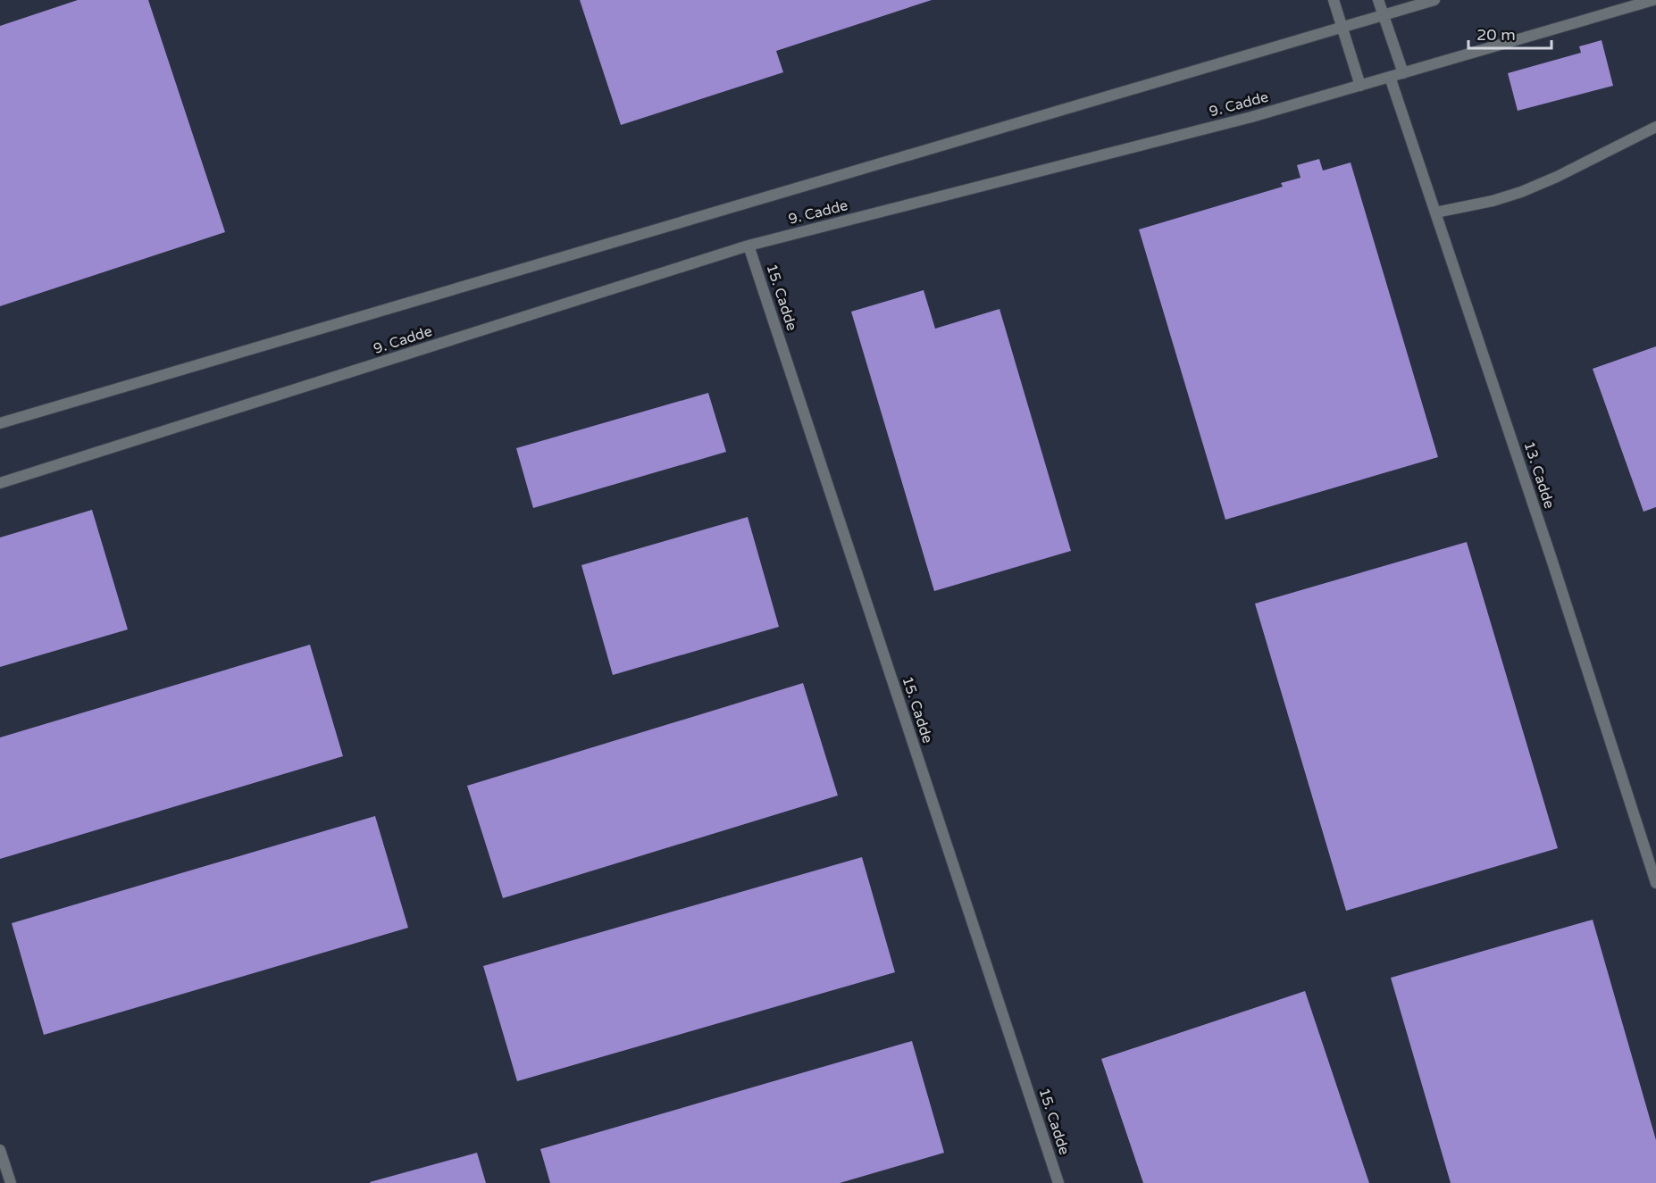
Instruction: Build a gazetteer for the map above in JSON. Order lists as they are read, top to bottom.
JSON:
{
  "streets": {
    "lane": ["9. Cadde", "15. Cadde", "13. Cadde"]
  },
  "crossings": [
    ["9. Cadde", "15. Cadde"],
    ["9. Cadde", "13. Cadde"]
  ],
  "scale_bar": "20 m"
}
